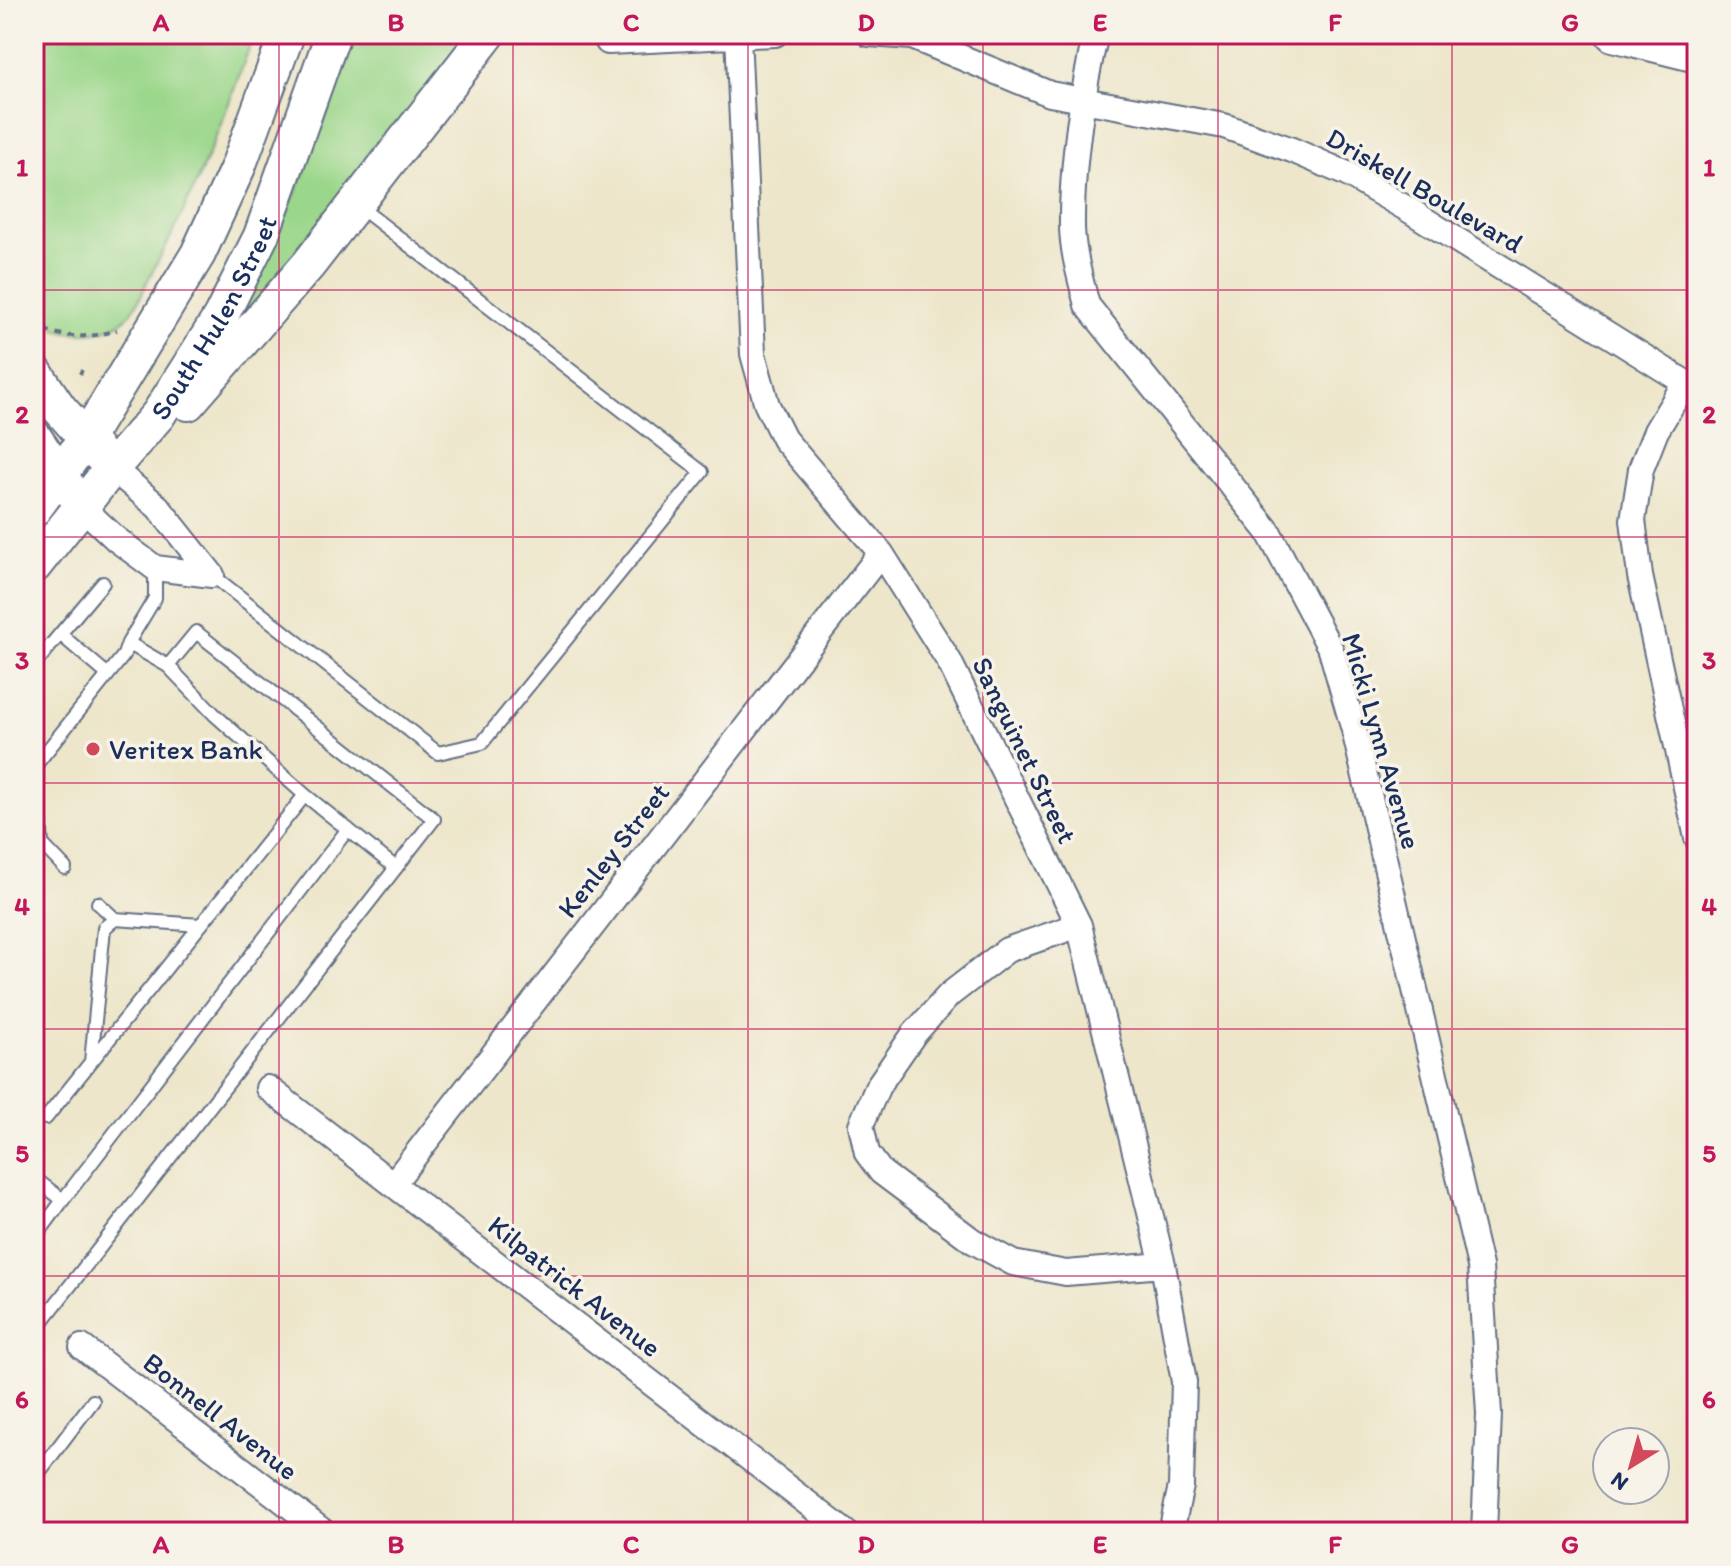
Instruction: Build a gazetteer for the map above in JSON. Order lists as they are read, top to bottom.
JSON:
{
  "streets": {
    "main road": ["South Hulen Street"],
    "street": [
      "Driskell Boulevard",
      "Micki Lynn Avenue",
      "Sanguinet Street",
      "Kenley Street",
      "Kilpatrick Avenue",
      "Bonnell Avenue"
    ]
  },
  "crossings": [
    ["Driskell Boulevard", "Micki Lynn Avenue"],
    ["Sanguinet Street", "Kenley Street"],
    ["Kenley Street", "Kilpatrick Avenue"]
  ],
  "places": ["Veritex Bank"],
  "north": "bottom left",
  "grid": {
    "columns": [
      "A",
      "B",
      "C",
      "D",
      "E",
      "F",
      "G"
    ],
    "rows": [
      "1",
      "2",
      "3",
      "4",
      "5",
      "6"
    ]
  }
}
